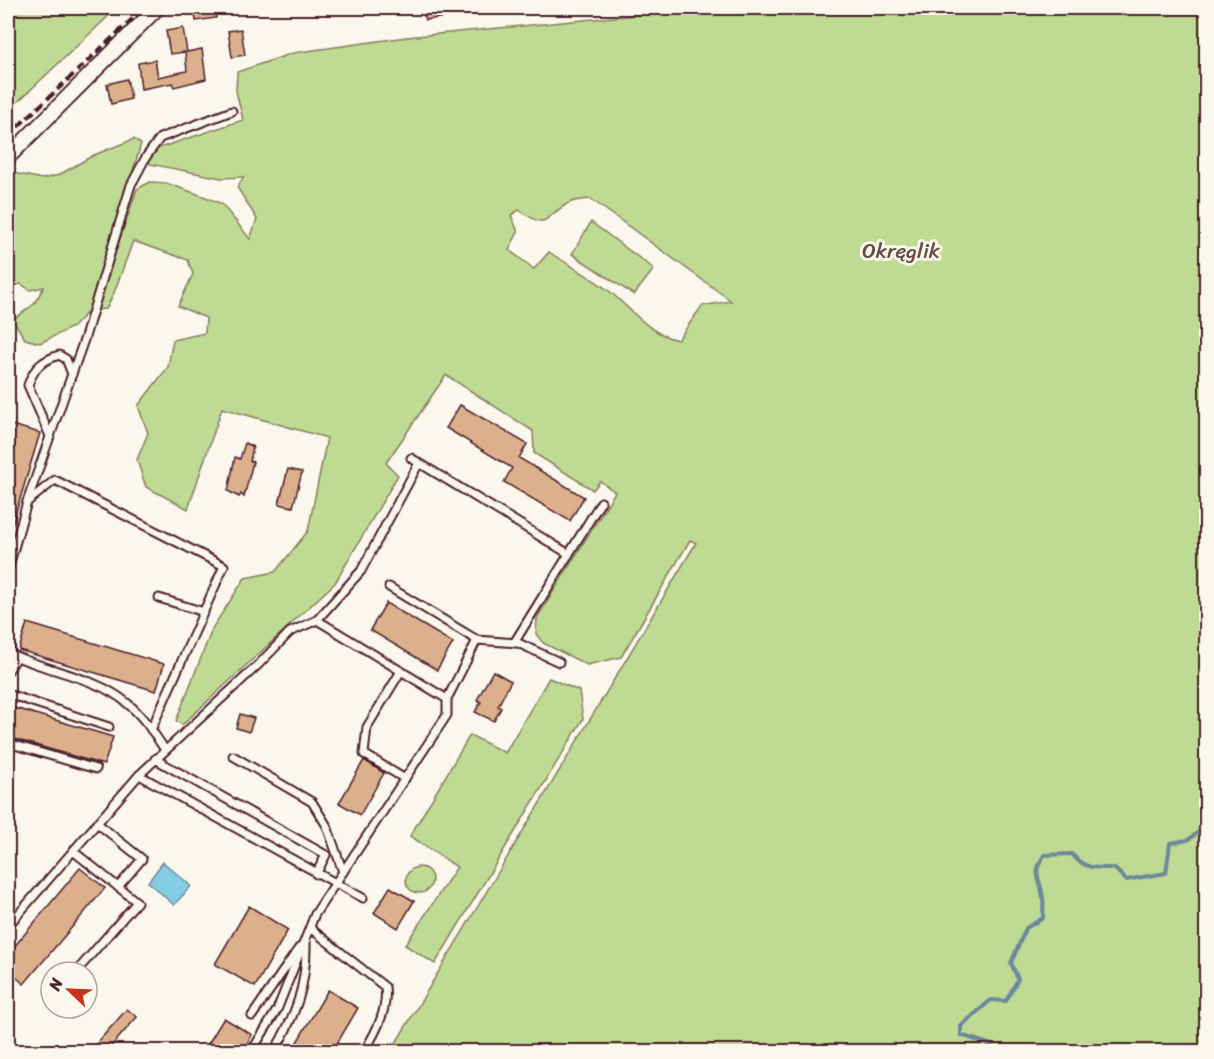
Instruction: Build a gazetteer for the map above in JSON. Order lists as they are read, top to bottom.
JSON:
{
  "parks": ["Okręglik"],
  "north": "top left"
}
